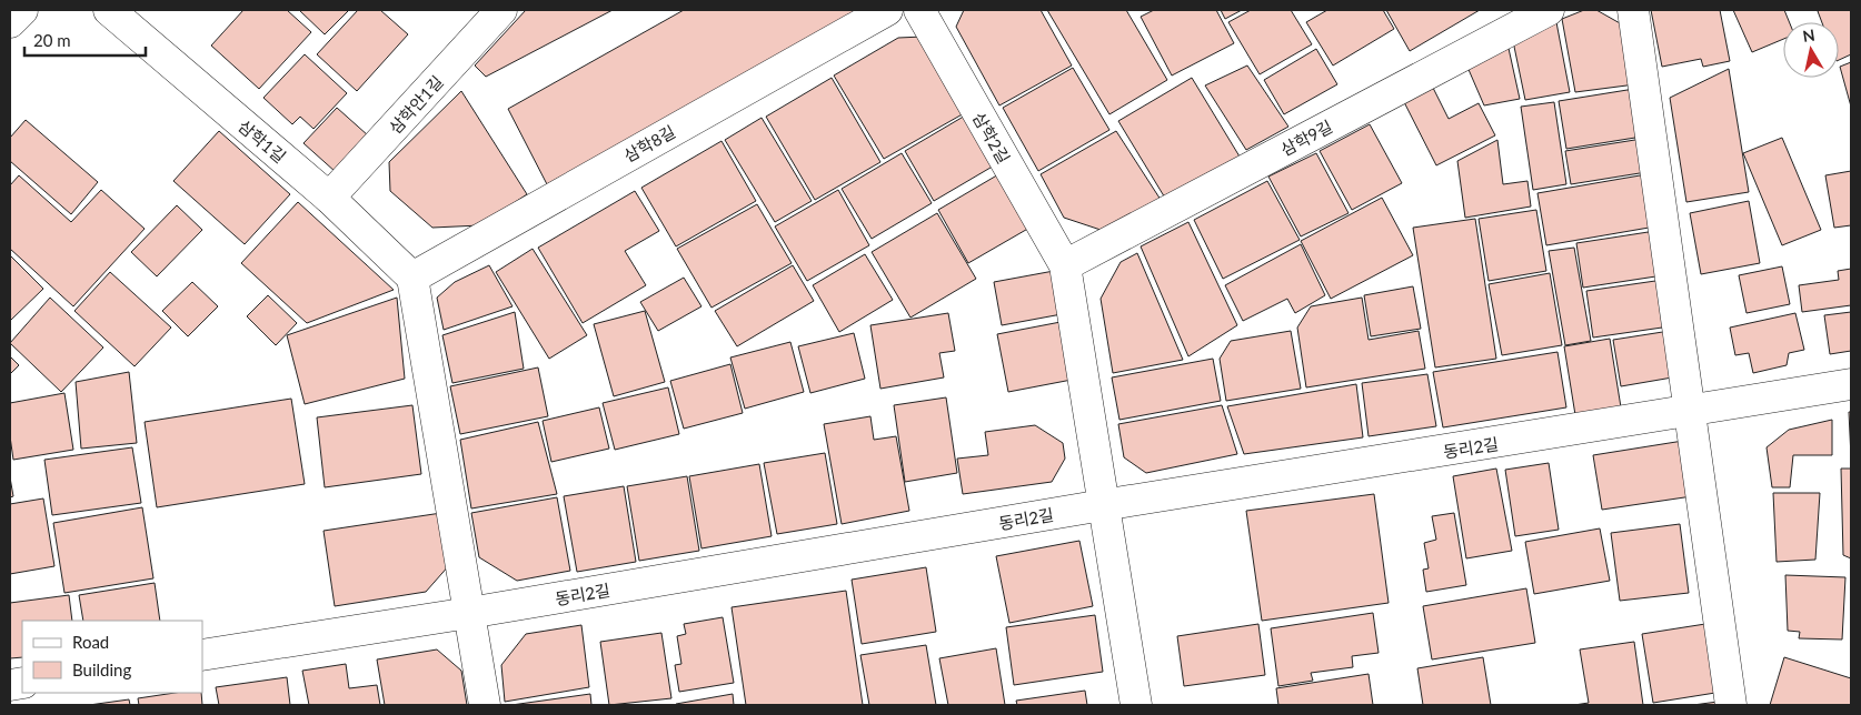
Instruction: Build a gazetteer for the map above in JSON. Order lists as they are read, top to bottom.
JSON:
{
  "streets": {
    "street": [
      "삼학안1길",
      "삼학2길",
      "삼학9길",
      "삼학1길",
      "삼학8길",
      "동리2길"
    ]
  },
  "crossings": [
    ["삼학안1길", "삼학1길"],
    ["삼학2길", "삼학9길"],
    ["삼학1길", "삼학8길"]
  ],
  "legend": ["Road", "Building"],
  "scale_bar": "20 m",
  "north": "top"
}
